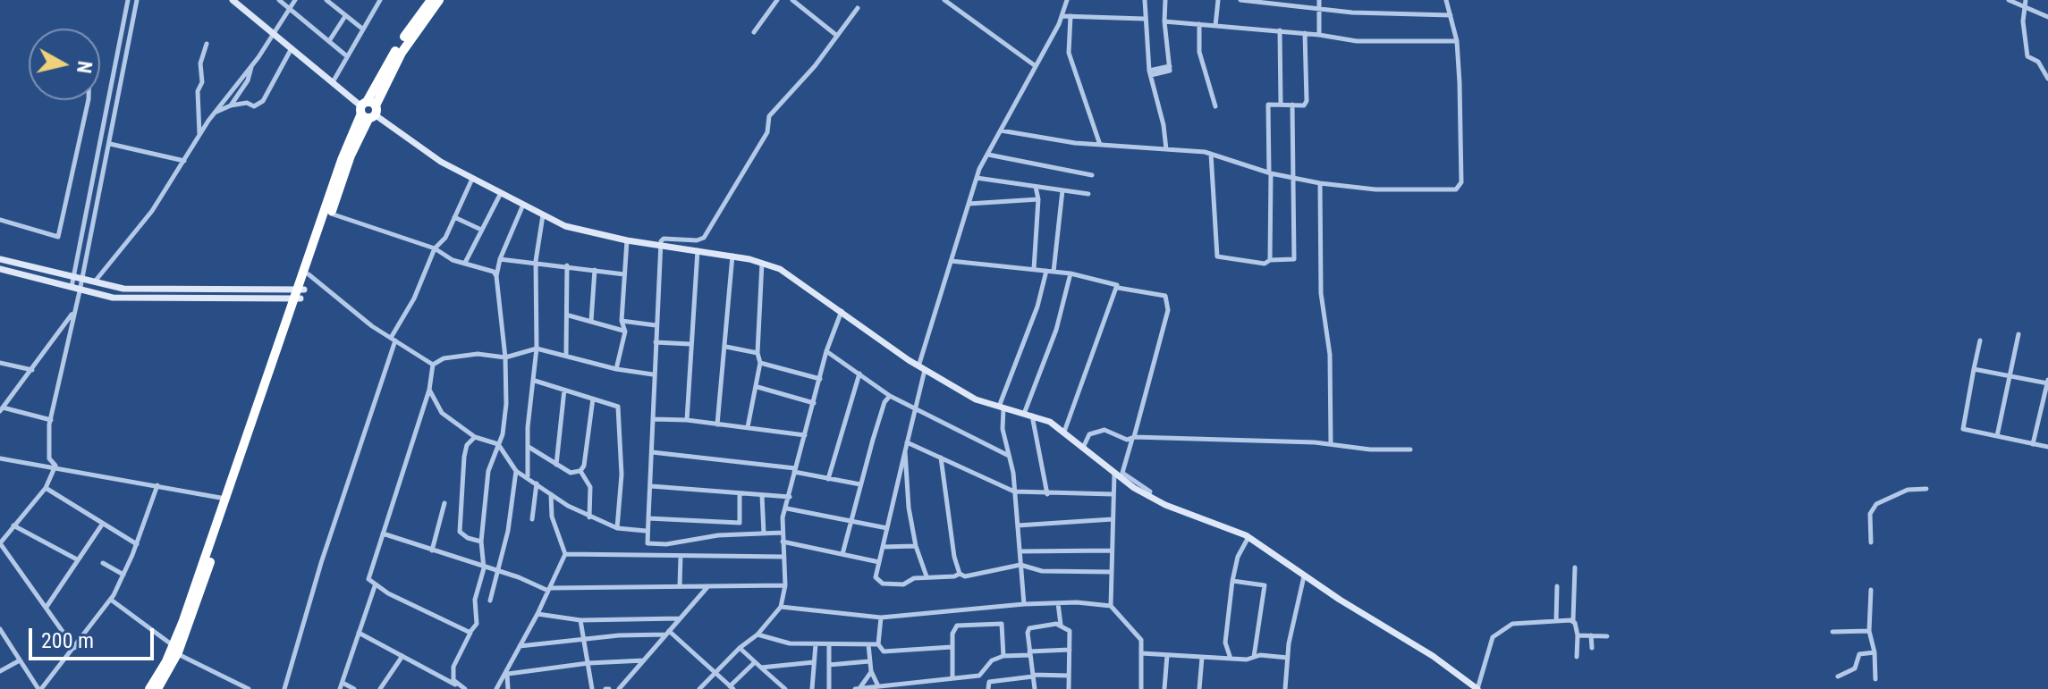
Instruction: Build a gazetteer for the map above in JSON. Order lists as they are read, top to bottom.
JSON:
{
  "scale_bar": "200 m",
  "north": "right"
}
